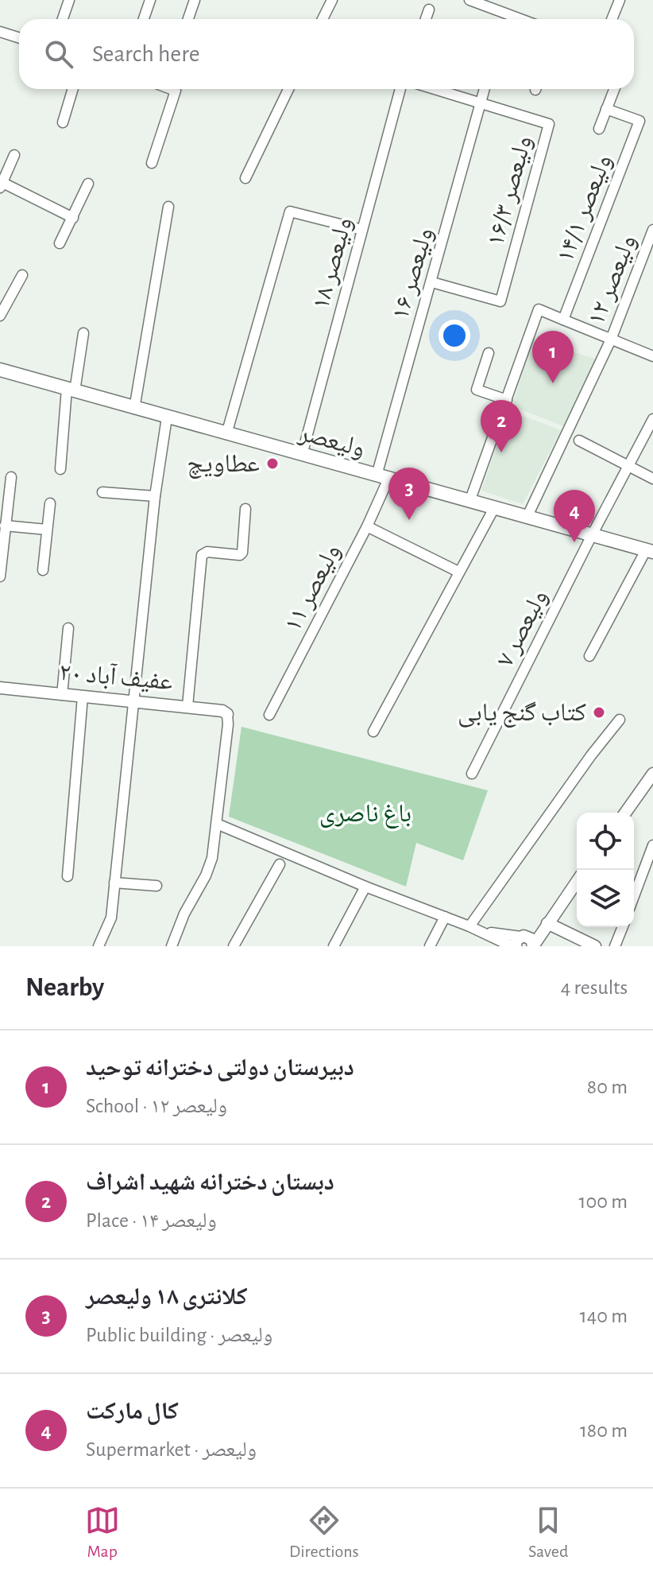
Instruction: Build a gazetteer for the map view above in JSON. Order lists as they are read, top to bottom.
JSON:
{
  "streets": {
    "main road": ["ولیعصر"],
    "street": [
      "۱۶/۳ ولیعصر",
      "۱۴/۱ ولیعصر",
      "۱۸ ولیعصر",
      "۱۶ ولیعصر",
      "۱۲ ولیعصر",
      "۱۱ ولیعصر",
      "۷ ولیعصر",
      "عفیف آباد ۲۰"
    ]
  },
  "crossings": [
    ["۱۶/۳ ولیعصر", "۱۶ ولیعصر"],
    ["۱۸ ولیعصر", "ولیعصر"],
    ["۱۶ ولیعصر", "ولیعصر"],
    ["۱۶ ولیعصر", "۱۱ ولیعصر"],
    ["۱۲ ولیعصر", "ولیعصر"],
    ["ولیعصر", "۱۱ ولیعصر"],
    ["ولیعصر", "۷ ولیعصر"]
  ],
  "parks": ["باغ ناصری"],
  "places": ["عطاویچ", "کتاب گنج یابی"],
  "page": {
    "search": "Search here",
    "pins": [
      "1",
      "2",
      "3",
      "4"
    ],
    "heading": ["Nearby", "4 results"],
    "list": [
      {
        "mark": "1",
        "name": "دبیرستان دولتی دخترانه توحید",
        "note": "School · ۱۲ ولیعصر",
        "value": "80 m"
      },
      {
        "mark": "2",
        "name": "دبستان دخترانه شهید اشراف",
        "note": "Place · ۱۴ ولیعصر",
        "value": "100 m"
      },
      {
        "mark": "3",
        "name": "کلانتری ۱۸ ولیعصر",
        "note": "Public building · ولیعصر",
        "value": "140 m"
      },
      {
        "mark": "4",
        "name": "کال مارکت",
        "note": "Supermarket · ولیعصر",
        "value": "180 m"
      }
    ],
    "nav": ["Map", "Directions", "Saved"]
  }
}
